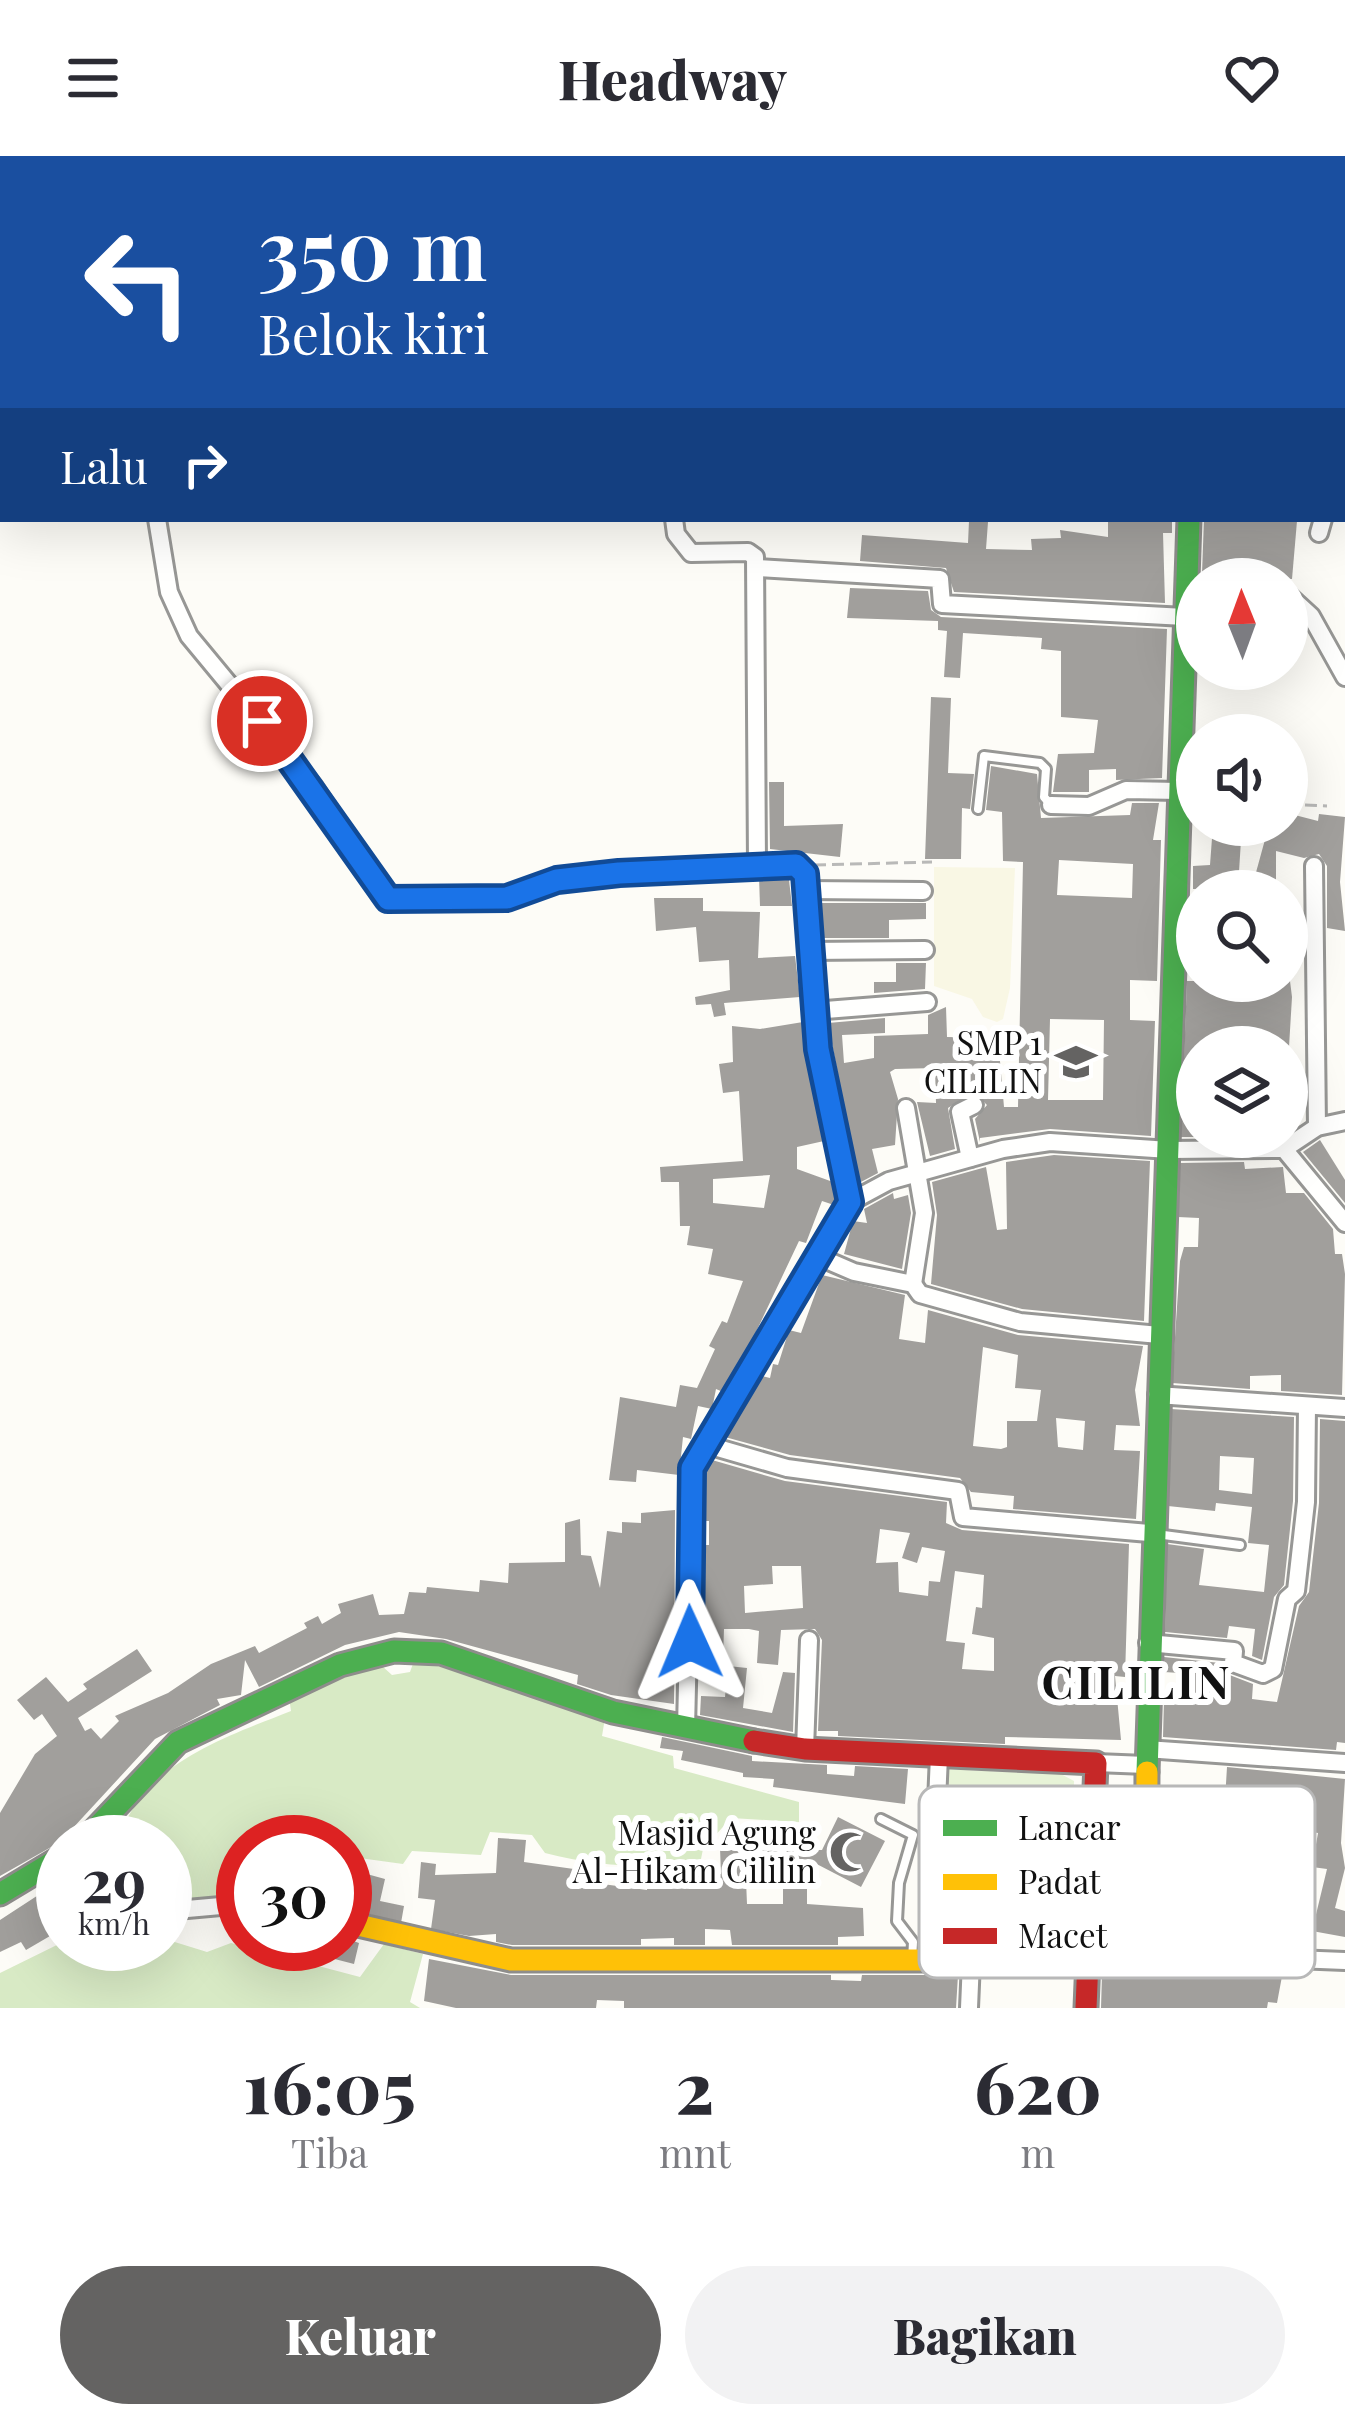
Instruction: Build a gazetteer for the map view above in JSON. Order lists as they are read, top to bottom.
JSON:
{
  "districts": ["CILILIN"],
  "places": {
    "school or university": ["SMP 1 CILILIN"],
    "mosque": ["Masjid Agung Al-Hikam Cililin"]
  },
  "legend": ["Lancar", "Padat", "Macet"],
  "north": "top",
  "page": {
    "header": "Headway",
    "turn": ["350 m", "Belok kiri"],
    "then": "Lalu",
    "speed": "29 km/h",
    "limit": "30",
    "eta": [
      "16:05",
      "Tiba",
      "2",
      "mnt",
      "620",
      "m"
    ],
    "buttons": ["Keluar", "Bagikan"]
  }
}
